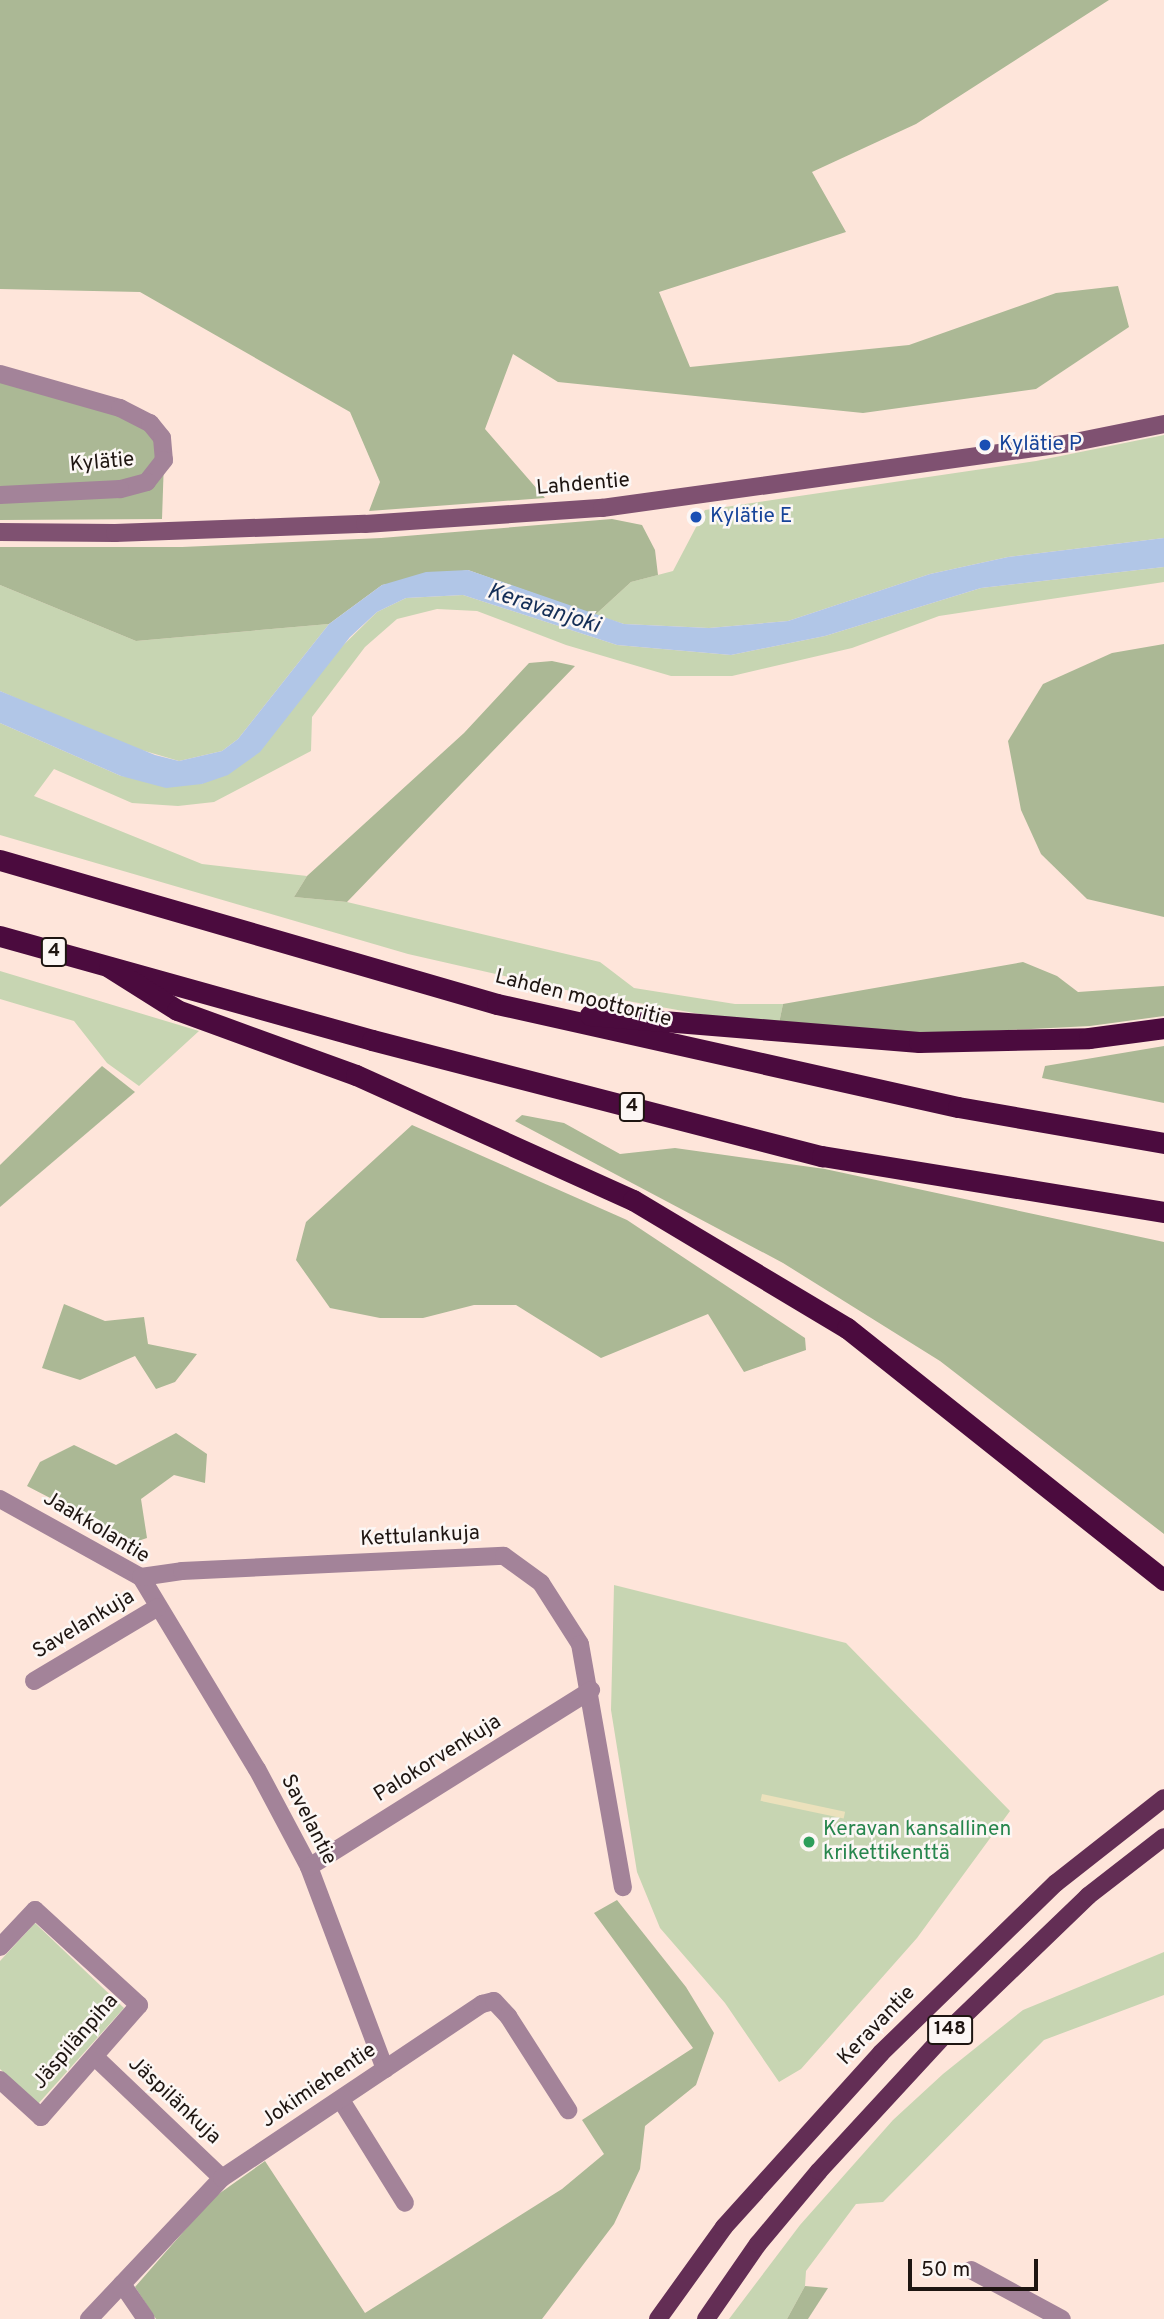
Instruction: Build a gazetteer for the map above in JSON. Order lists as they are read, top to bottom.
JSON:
{
  "streets": {
    "highway": ["4", "Lahden moottoritie"],
    "main road": ["Lahdentie", "Keravantie", "148"],
    "street": [
      "Kylätie",
      "Jaakkolantie",
      "Kettulankuja",
      "Savelankuja",
      "Palokorvenkuja",
      "Savelantie",
      "Jäspilänpiha",
      "Jokimiehentie",
      "Jäspilänkuja"
    ]
  },
  "crossings": [
    ["Jaakkolantie", "Kettulankuja"],
    ["Jaakkolantie", "Savelankuja"],
    ["Jaakkolantie", "Savelantie"],
    ["Kettulankuja", "Palokorvenkuja"],
    ["Savelankuja", "Savelantie"],
    ["Palokorvenkuja", "Savelantie"],
    ["Savelantie", "Jokimiehentie"],
    ["Jäspilänpiha", "Jäspilänkuja"],
    ["Jokimiehentie", "Jäspilänkuja"]
  ],
  "water": ["Keravanjoki"],
  "places": ["Kylätie P", "Kylätie E", "Keravan kansallinen krikettikenttä"],
  "scale_bar": "50 m"
}
